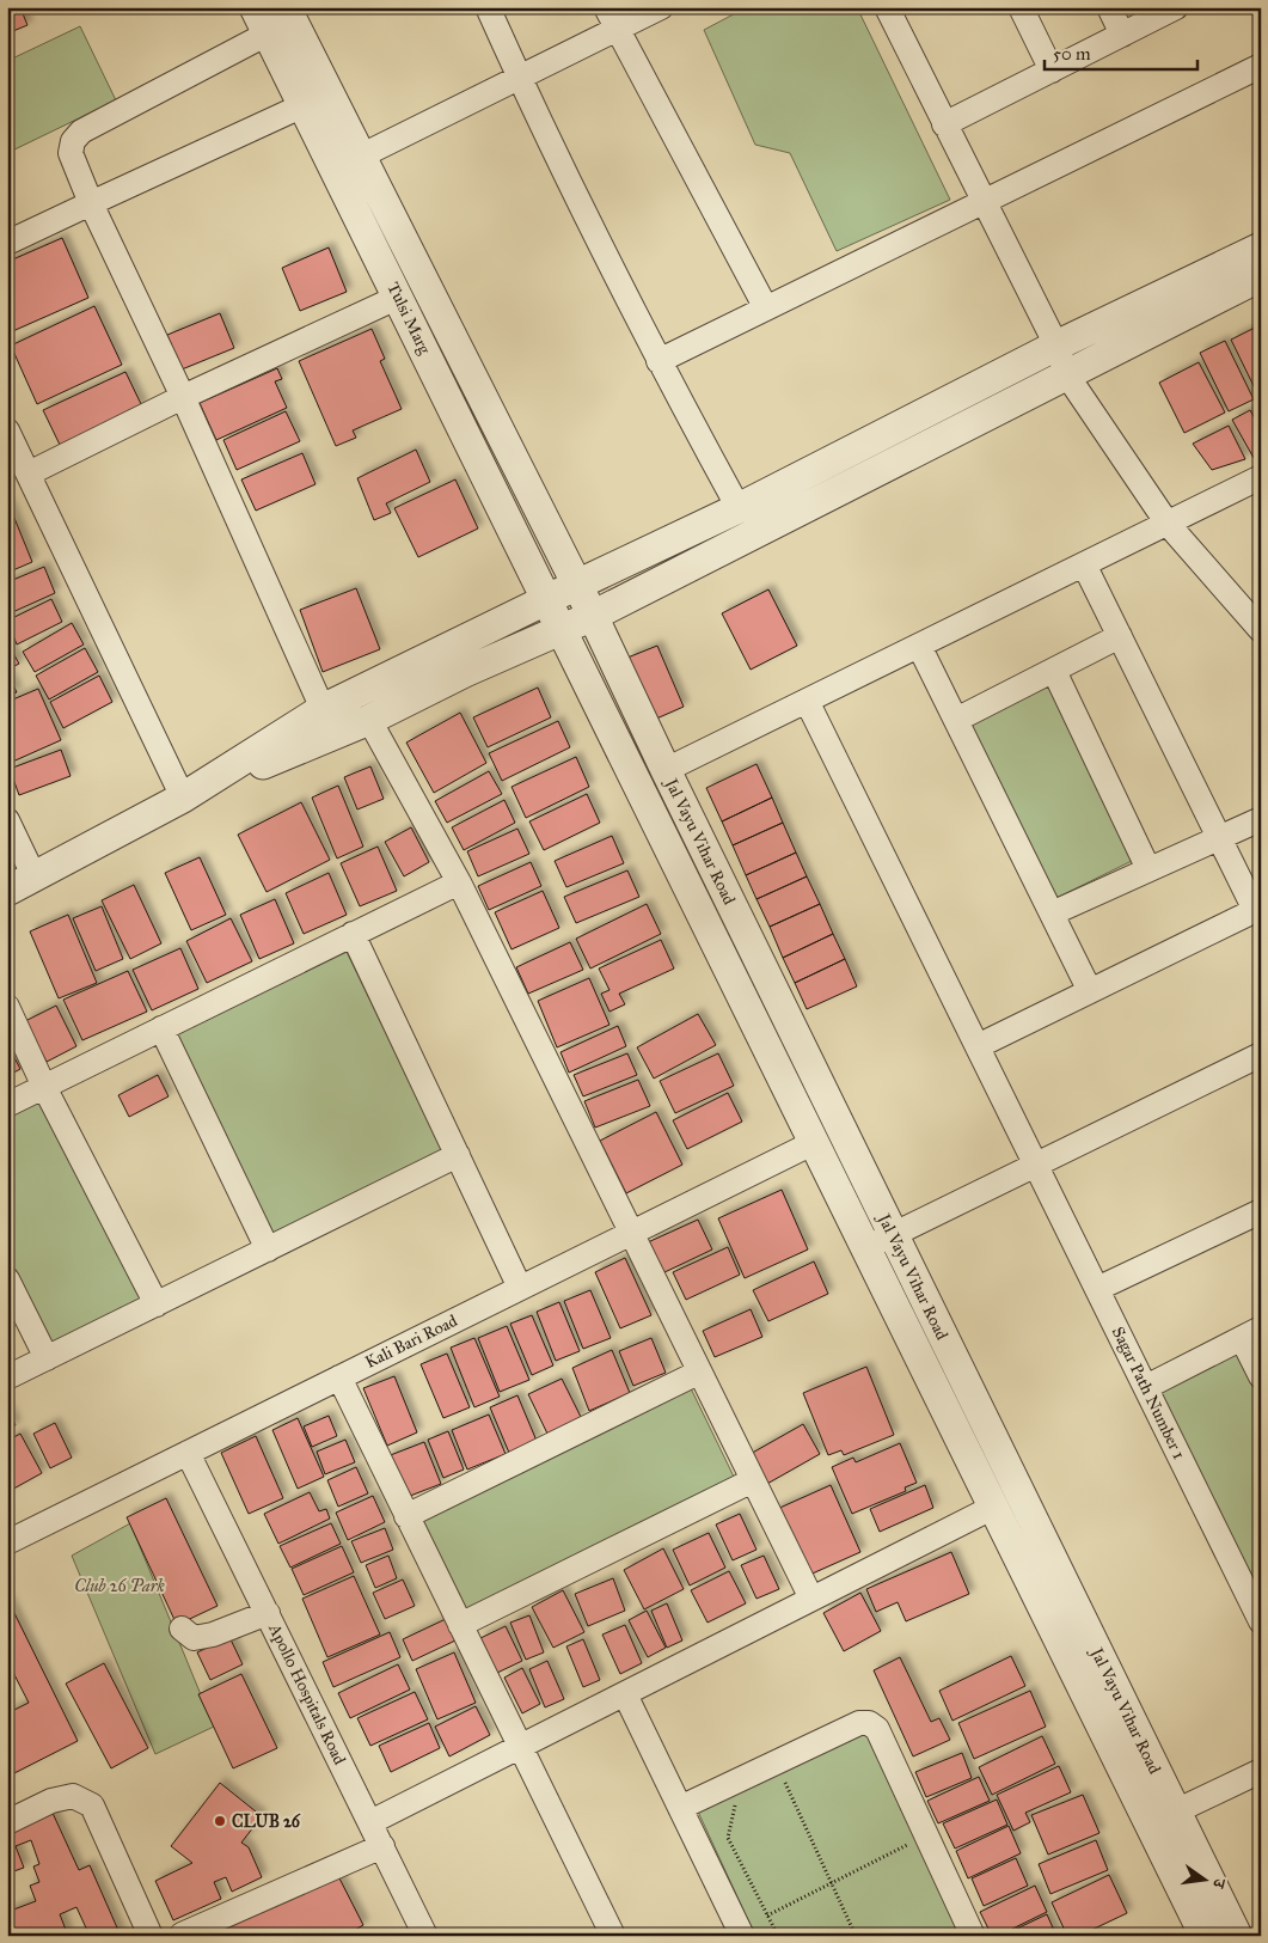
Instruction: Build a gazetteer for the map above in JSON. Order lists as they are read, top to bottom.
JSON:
{
  "streets": {
    "street": [
      "Tulsi Marg",
      "Jal Vayu Vihar Road",
      "Kali Bari Road",
      "Sagar Path Number 1",
      "Apollo Hospitals Road"
    ]
  },
  "crossings": [
    ["Tulsi Marg", "Jal Vayu Vihar Road"],
    ["Jal Vayu Vihar Road", "Kali Bari Road"],
    ["Kali Bari Road", "Apollo Hospitals Road"]
  ],
  "parks": ["Club 26 Park"],
  "places": ["CLUB 26"],
  "scale_bar": "50 m",
  "north": "right"
}
